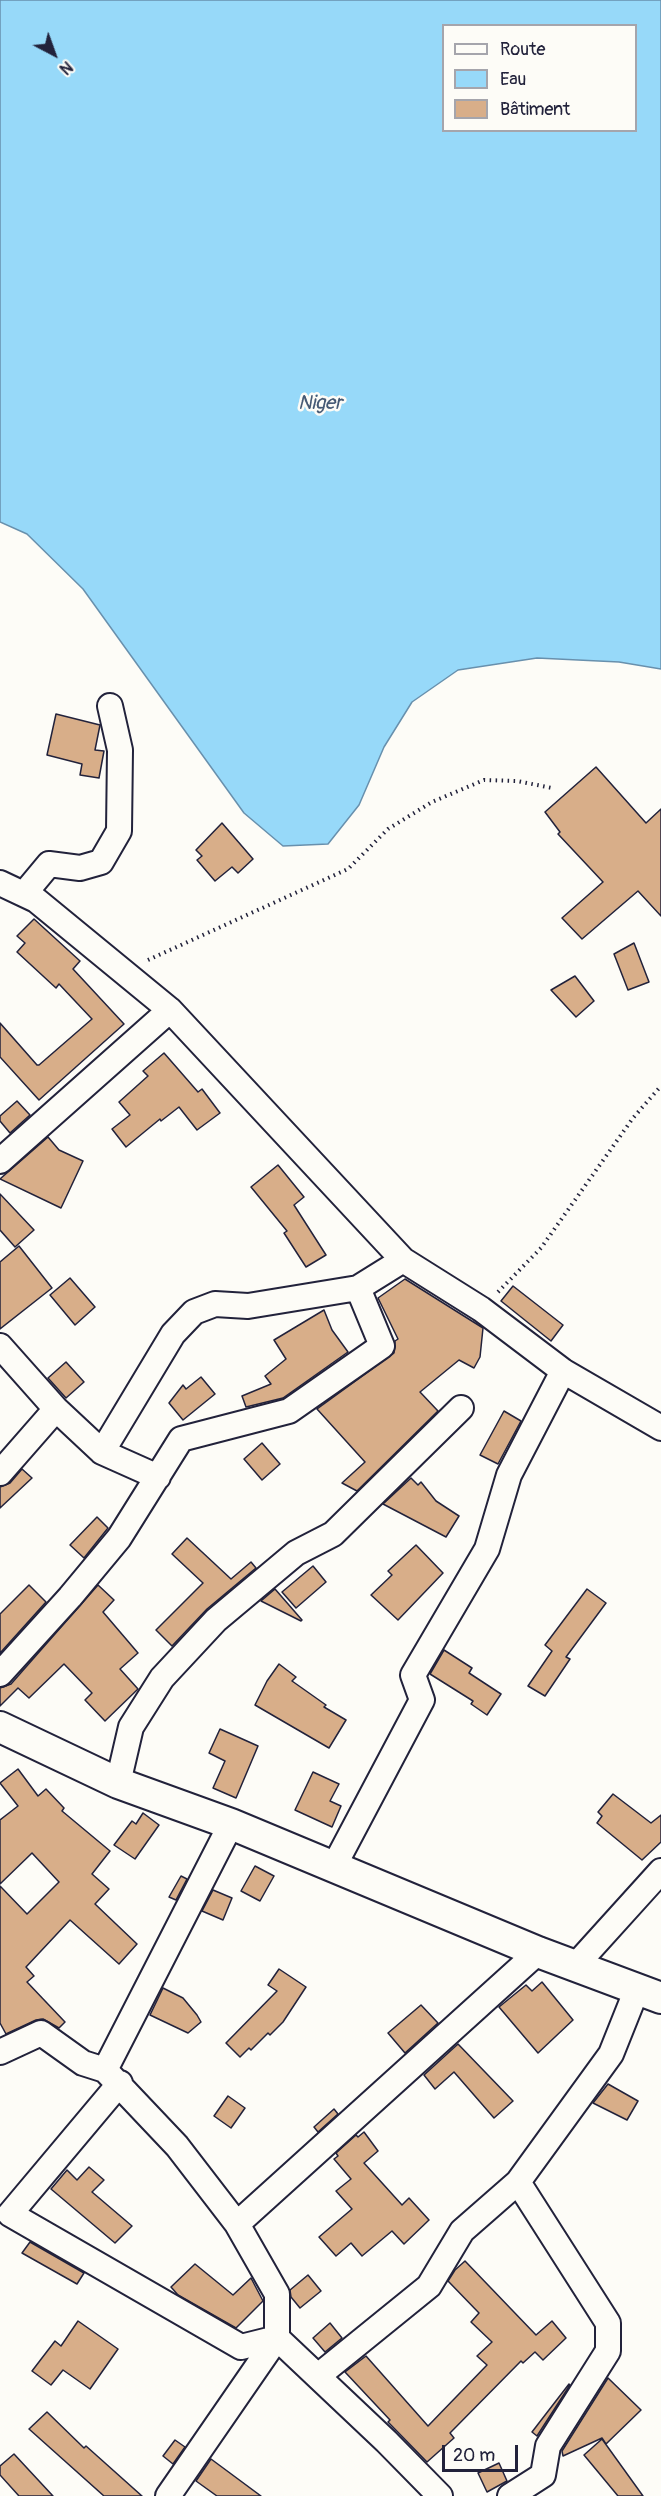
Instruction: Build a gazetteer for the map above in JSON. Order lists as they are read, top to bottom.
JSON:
{
  "water": ["Niger"],
  "legend": ["Route", "Eau", "Bâtiment"],
  "scale_bar": "20 m",
  "north": "bottom right"
}
